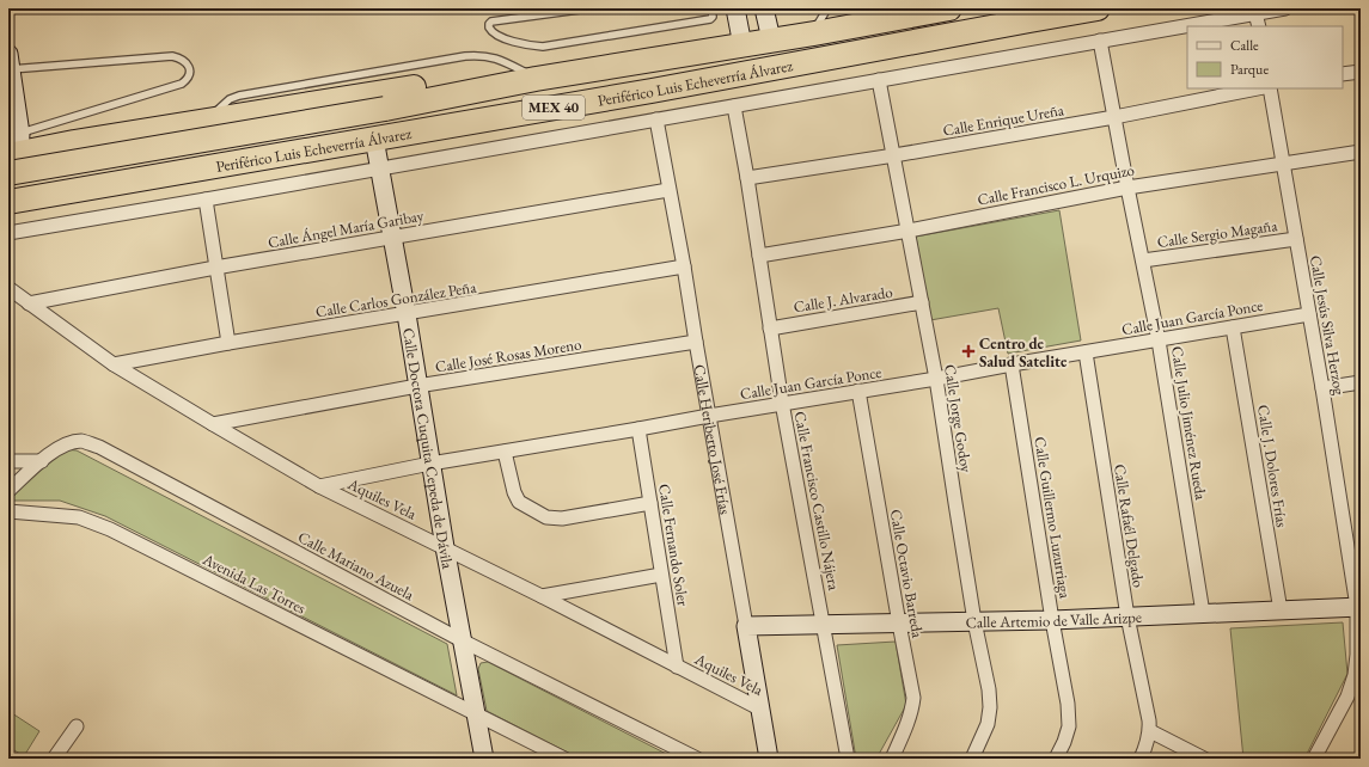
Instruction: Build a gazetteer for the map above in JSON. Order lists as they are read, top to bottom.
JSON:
{
  "streets": {
    "highway": ["Periférico Luis Echeverría Álvarez", "MEX 40"],
    "street": [
      "Calle Enrique Ureña",
      "Calle Francisco L. Urquizo",
      "Calle Ángel María Garibay",
      "Calle Sergio Magaña",
      "Calle Carlos González Peña",
      "Calle J. Alvarado",
      "Calle Juan García Ponce",
      "Calle Jesús Silva Herzog",
      "Calle José Rosas Moreno",
      "Calle Jorge Godoy",
      "Calle Julio Jiménez Rueda",
      "Calle Heriberto José Frías",
      "Calle Doctora Cuquita Cepeda de Dávila",
      "Calle J. Dolores Frías",
      "Aquiles Vela",
      "Calle Francisco Castillo Nájera",
      "Calle Guillermo Luzurriaga",
      "Calle Rafaél Delgado",
      "Calle Fernando Soler",
      "Calle Mariano Azuela",
      "Calle Octavio Barreda",
      "Avenida Las Torres",
      "Calle Artemio de Valle Arizpe"
    ]
  },
  "crossings": [
    ["Periférico Luis Echeverría Álvarez", "Calle Doctora Cuquita Cepeda de Dávila"],
    ["Calle Enrique Ureña", "Calle Jorge Godoy"],
    ["Calle Enrique Ureña", "Calle Julio Jiménez Rueda"],
    ["Calle Enrique Ureña", "Calle Francisco Castillo Nájera"],
    ["Calle Francisco L. Urquizo", "Calle Jesús Silva Herzog"],
    ["Calle Francisco L. Urquizo", "Calle Jorge Godoy"],
    ["Calle Francisco L. Urquizo", "Calle Julio Jiménez Rueda"],
    ["Calle Francisco L. Urquizo", "Calle Francisco Castillo Nájera"],
    ["Calle Ángel María Garibay", "Calle Heriberto José Frías"],
    ["Calle Ángel María Garibay", "Calle Doctora Cuquita Cepeda de Dávila"],
    ["Calle Ángel María Garibay", "Aquiles Vela"],
    ["Calle Sergio Magaña", "Calle Jesús Silva Herzog"],
    ["Calle Sergio Magaña", "Calle Julio Jiménez Rueda"],
    ["Calle Carlos González Peña", "Calle Heriberto José Frías"],
    ["Calle Carlos González Peña", "Calle Doctora Cuquita Cepeda de Dávila"],
    ["Calle Carlos González Peña", "Aquiles Vela"],
    ["Calle J. Alvarado", "Calle Jorge Godoy"],
    ["Calle J. Alvarado", "Calle Francisco Castillo Nájera"],
    ["Calle Juan García Ponce", "Calle Jesús Silva Herzog"],
    ["Calle Juan García Ponce", "Calle Jorge Godoy"],
    ["Calle Juan García Ponce", "Calle Julio Jiménez Rueda"],
    ["Calle Juan García Ponce", "Calle Heriberto José Frías"],
    ["Calle Juan García Ponce", "Calle Doctora Cuquita Cepeda de Dávila"],
    ["Calle Juan García Ponce", "Calle J. Dolores Frías"],
    ["Calle Juan García Ponce", "Aquiles Vela"],
    ["Calle Juan García Ponce", "Calle Francisco Castillo Nájera"],
    ["Calle Juan García Ponce", "Calle Guillermo Luzurriaga"],
    ["Calle Juan García Ponce", "Calle Rafaél Delgado"],
    ["Calle Juan García Ponce", "Calle Fernando Soler"],
    ["Calle Juan García Ponce", "Calle Octavio Barreda"],
    ["Calle Jesús Silva Herzog", "Calle Artemio de Valle Arizpe"],
    ["Calle José Rosas Moreno", "Calle Heriberto José Frías"],
    ["Calle José Rosas Moreno", "Calle Doctora Cuquita Cepeda de Dávila"],
    ["Calle José Rosas Moreno", "Aquiles Vela"],
    ["Calle Jorge Godoy", "Calle Artemio de Valle Arizpe"],
    ["Calle Julio Jiménez Rueda", "Calle Artemio de Valle Arizpe"],
    ["Calle Heriberto José Frías", "Aquiles Vela"],
    ["Calle Heriberto José Frías", "Calle Artemio de Valle Arizpe"],
    ["Calle Doctora Cuquita Cepeda de Dávila", "Aquiles Vela"],
    ["Calle Doctora Cuquita Cepeda de Dávila", "Calle Mariano Azuela"],
    ["Calle Doctora Cuquita Cepeda de Dávila", "Avenida Las Torres"],
    ["Calle J. Dolores Frías", "Calle Artemio de Valle Arizpe"],
    ["Aquiles Vela", "Calle Fernando Soler"],
    ["Calle Francisco Castillo Nájera", "Calle Artemio de Valle Arizpe"],
    ["Calle Guillermo Luzurriaga", "Calle Artemio de Valle Arizpe"],
    ["Calle Rafaél Delgado", "Calle Artemio de Valle Arizpe"],
    ["Calle Octavio Barreda", "Calle Artemio de Valle Arizpe"]
  ],
  "places": {
    "health": ["Centro de Salud Satelite"]
  },
  "legend": ["Calle", "Parque"]
}
